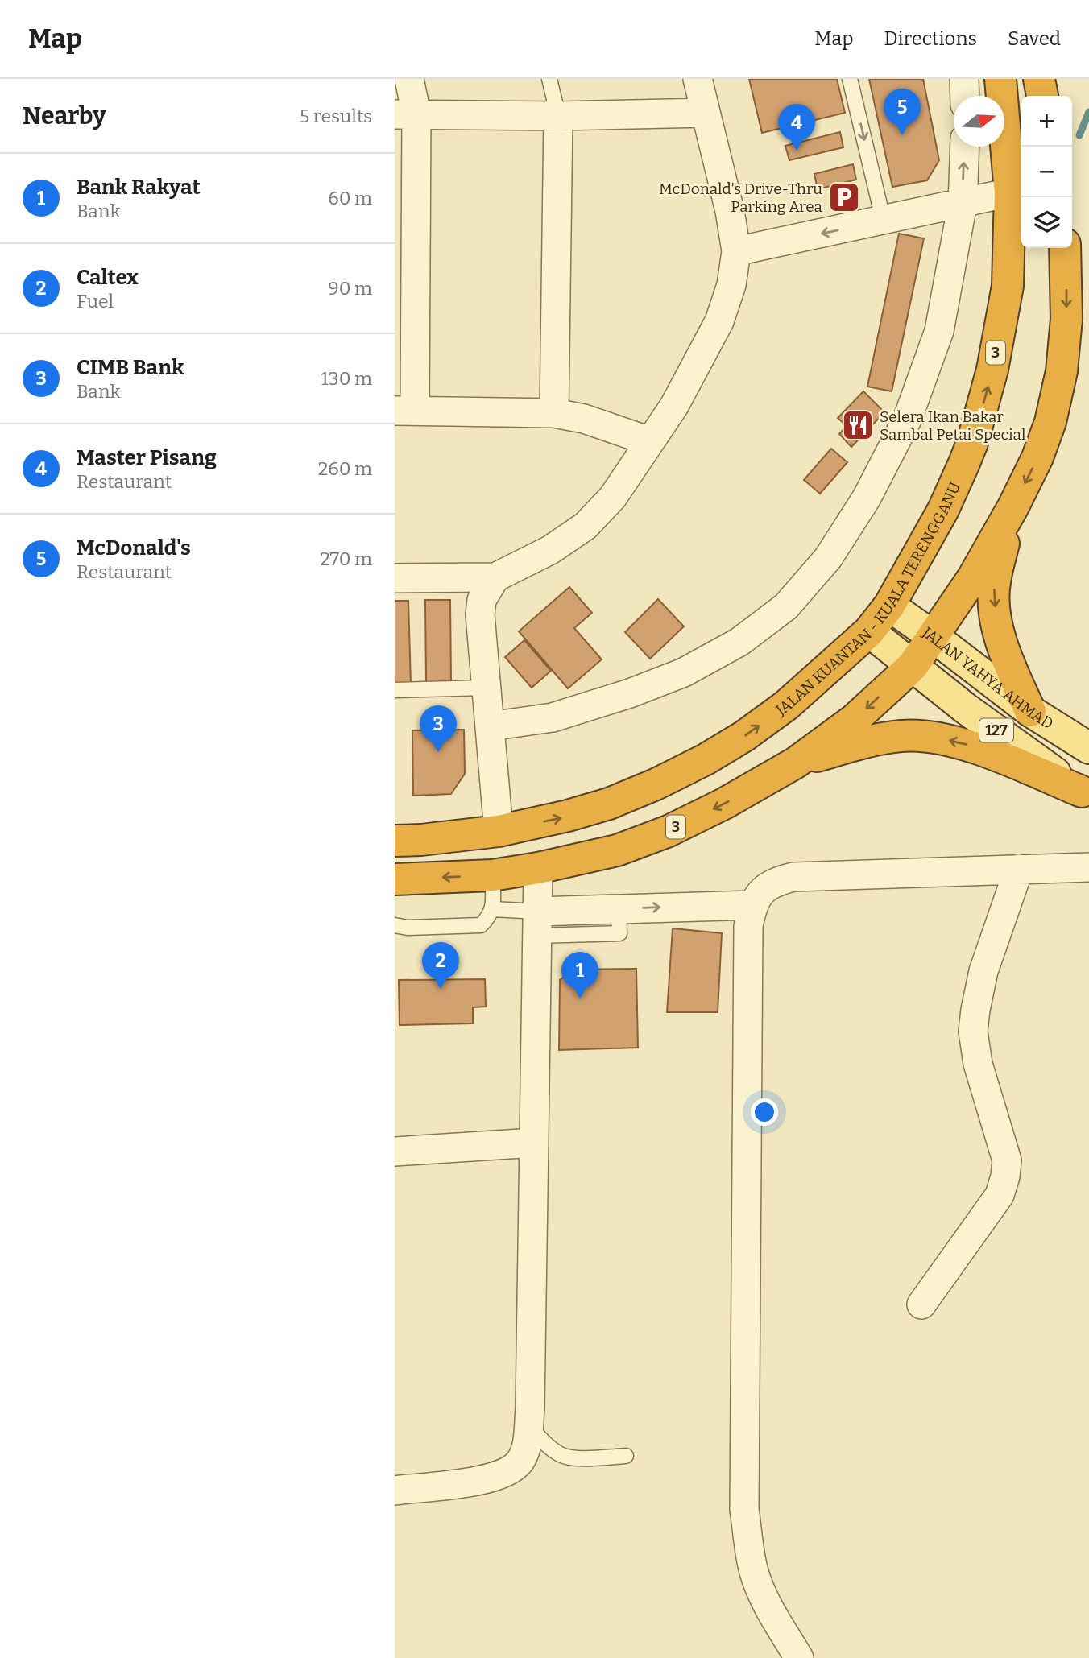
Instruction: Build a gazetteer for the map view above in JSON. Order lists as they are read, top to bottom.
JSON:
{
  "streets": {
    "highway": ["3", "JALAN KUANTAN - KUALA TERENGGANU"],
    "main road": ["JALAN YAHYA AHMAD", "127"]
  },
  "crossings": [
    ["3", "JALAN YAHYA AHMAD"],
    ["3", "127"],
    ["JALAN KUANTAN - KUALA TERENGGANU", "JALAN YAHYA AHMAD"],
    ["JALAN KUANTAN - KUALA TERENGGANU", "127"]
  ],
  "places": {
    "parking": ["McDonald's Drive-Thru Parking Area"],
    "restaurant": ["Selera Ikan Bakar Sambal Petai Special"]
  },
  "north": "right",
  "page": {
    "header": "Map",
    "nav": ["Map", "Directions", "Saved"],
    "heading": ["Nearby", "5 results"],
    "pins": [
      "5",
      "4",
      "3",
      "2",
      "1"
    ],
    "map_buttons": ["+", "−"],
    "list": [
      {
        "mark": "1",
        "name": "Bank Rakyat",
        "note": "Bank",
        "value": "60 m"
      },
      {
        "mark": "2",
        "name": "Caltex",
        "note": "Fuel",
        "value": "90 m"
      },
      {
        "mark": "3",
        "name": "CIMB Bank",
        "note": "Bank",
        "value": "130 m"
      },
      {
        "mark": "4",
        "name": "Master Pisang",
        "note": "Restaurant",
        "value": "260 m"
      },
      {
        "mark": "5",
        "name": "McDonald's",
        "note": "Restaurant",
        "value": "270 m"
      }
    ]
  }
}
